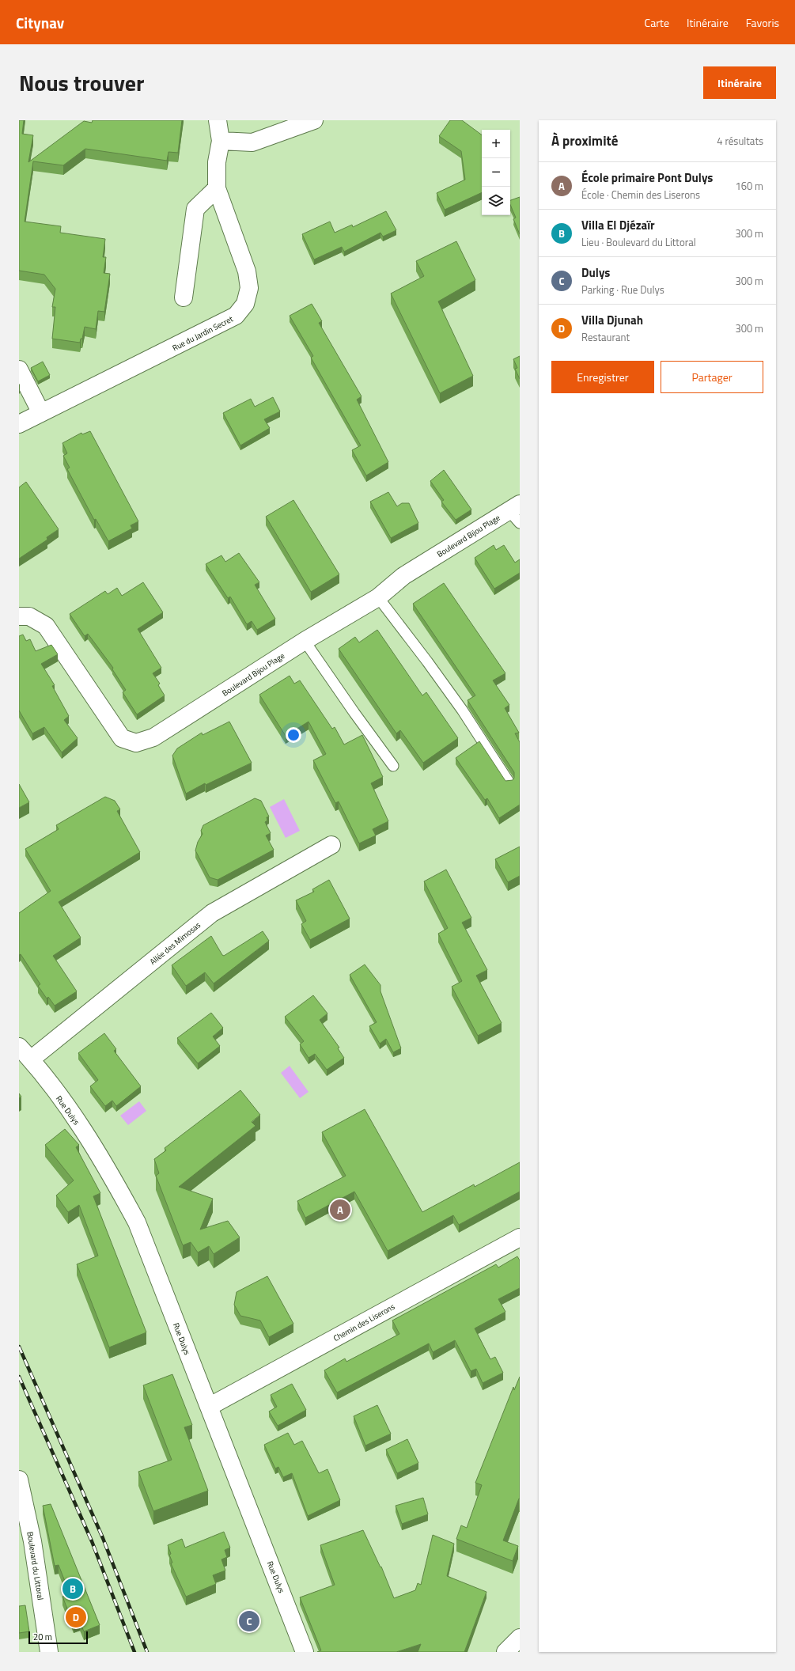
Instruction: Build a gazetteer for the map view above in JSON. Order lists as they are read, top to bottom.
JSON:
{
  "streets": {
    "street": [
      "Rue du Jardin Secret",
      "Boulevard Bijou Plage",
      "Allée des Mimosas",
      "Rue Dulys",
      "Chemin des Liserons",
      "Boulevard du Littoral"
    ]
  },
  "crossings": [
    ["Allée des Mimosas", "Rue Dulys"],
    ["Rue Dulys", "Chemin des Liserons"]
  ],
  "scale_bar": "20 m",
  "page": {
    "header": "Citynav",
    "nav": ["Carte", "Itinéraire", "Favoris"],
    "title": "Nous trouver",
    "buttons": [
      "Itinéraire",
      ["Enregistrer", "Partager"]
    ],
    "heading": ["À proximité", "4 résultats"],
    "map_buttons": ["+", "−"],
    "list": [
      {
        "mark": "A",
        "name": "École primaire Pont Dulys",
        "note": "École · Chemin des Liserons",
        "value": "160 m"
      },
      {
        "mark": "B",
        "name": "Villa El Djézaïr",
        "note": "Lieu · Boulevard du Littoral",
        "value": "300 m"
      },
      {
        "mark": "C",
        "name": "Dulys",
        "note": "Parking · Rue Dulys",
        "value": "300 m"
      },
      {
        "mark": "D",
        "name": "Villa Djunah",
        "note": "Restaurant",
        "value": "300 m"
      }
    ],
    "pins": [
      "A",
      "B",
      "D",
      "C"
    ],
    "scale": "20 m"
  }
}
